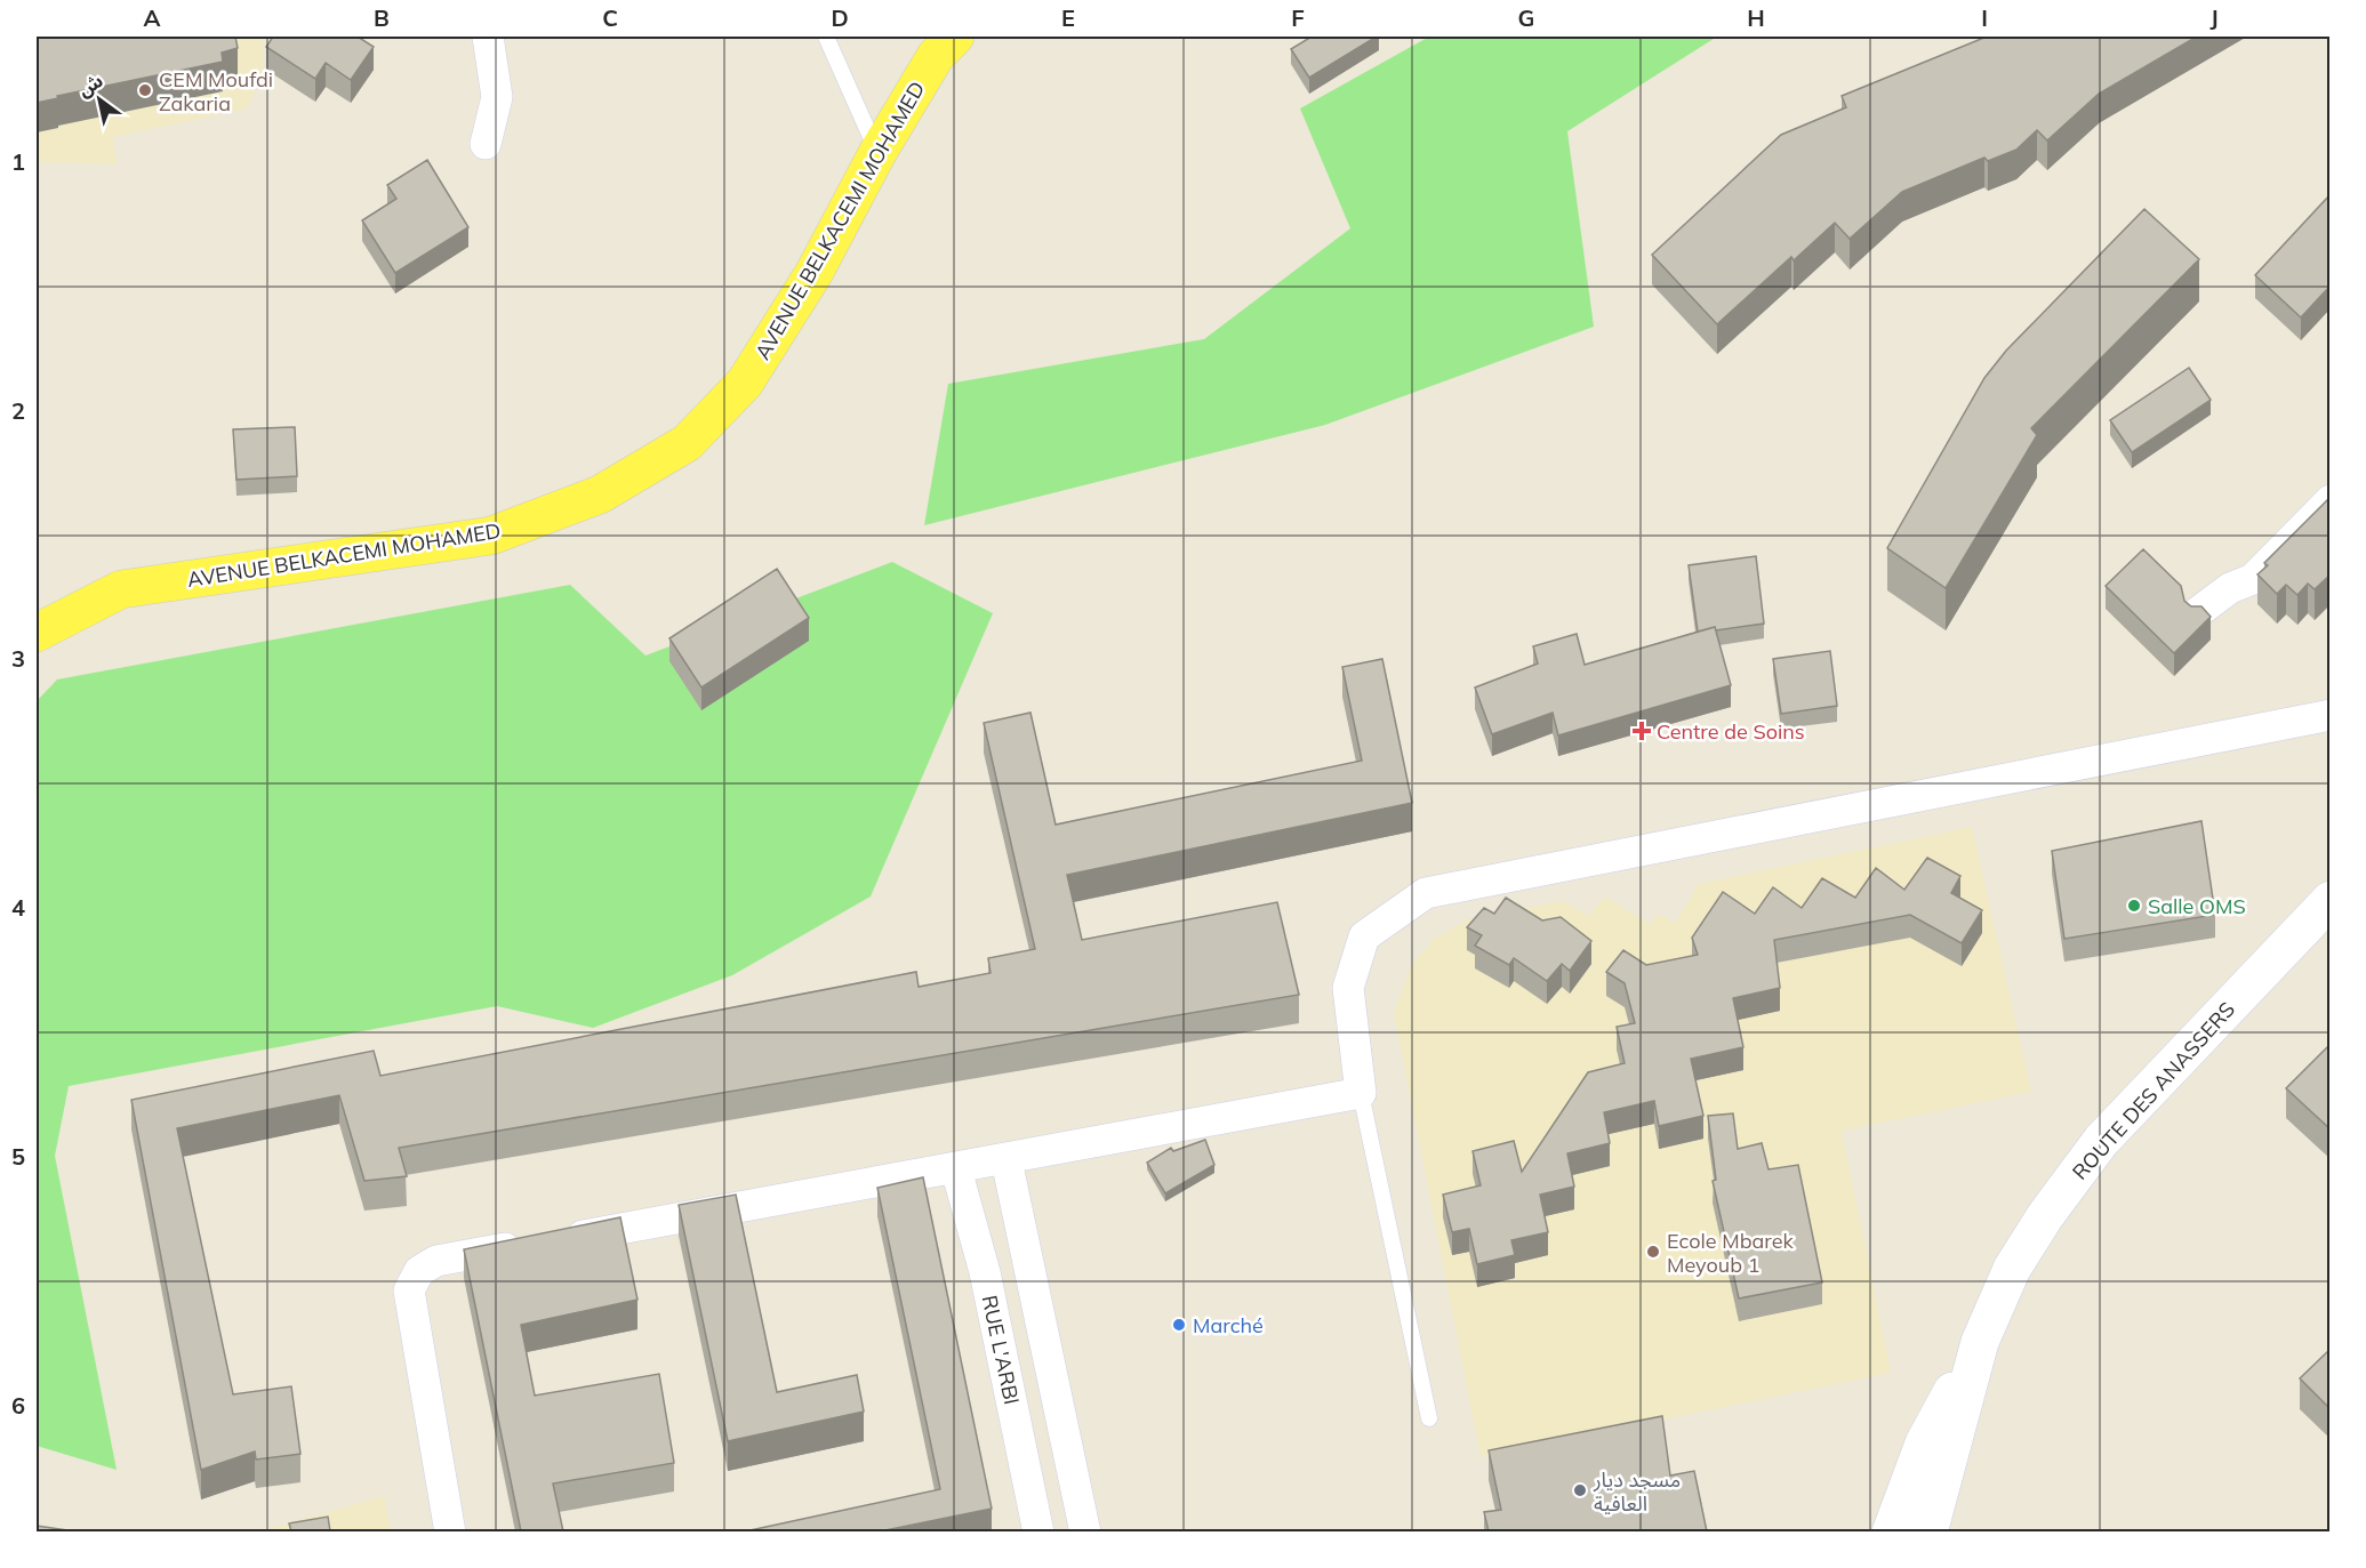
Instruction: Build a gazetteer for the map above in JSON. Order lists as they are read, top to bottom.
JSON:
{
  "streets": {
    "main road": ["AVENUE BELKACEMI MOHAMED", "ROUTE DES ANASSERS"],
    "street": ["RUE L'ARBI"]
  },
  "places": {
    "other": [
      "CEM Moufdi Zakaria",
      "Salle OMS",
      "Ecole Mbarek Meyoub 1",
      "Marché",
      "مسجد ديار العافية"
    ],
    "health": ["Centre de Soins"]
  },
  "north": "top left",
  "grid": {
    "columns": [
      "A",
      "B",
      "C",
      "D",
      "E",
      "F",
      "G",
      "H",
      "I",
      "J"
    ],
    "rows": [
      "1",
      "2",
      "3",
      "4",
      "5",
      "6"
    ]
  }
}
